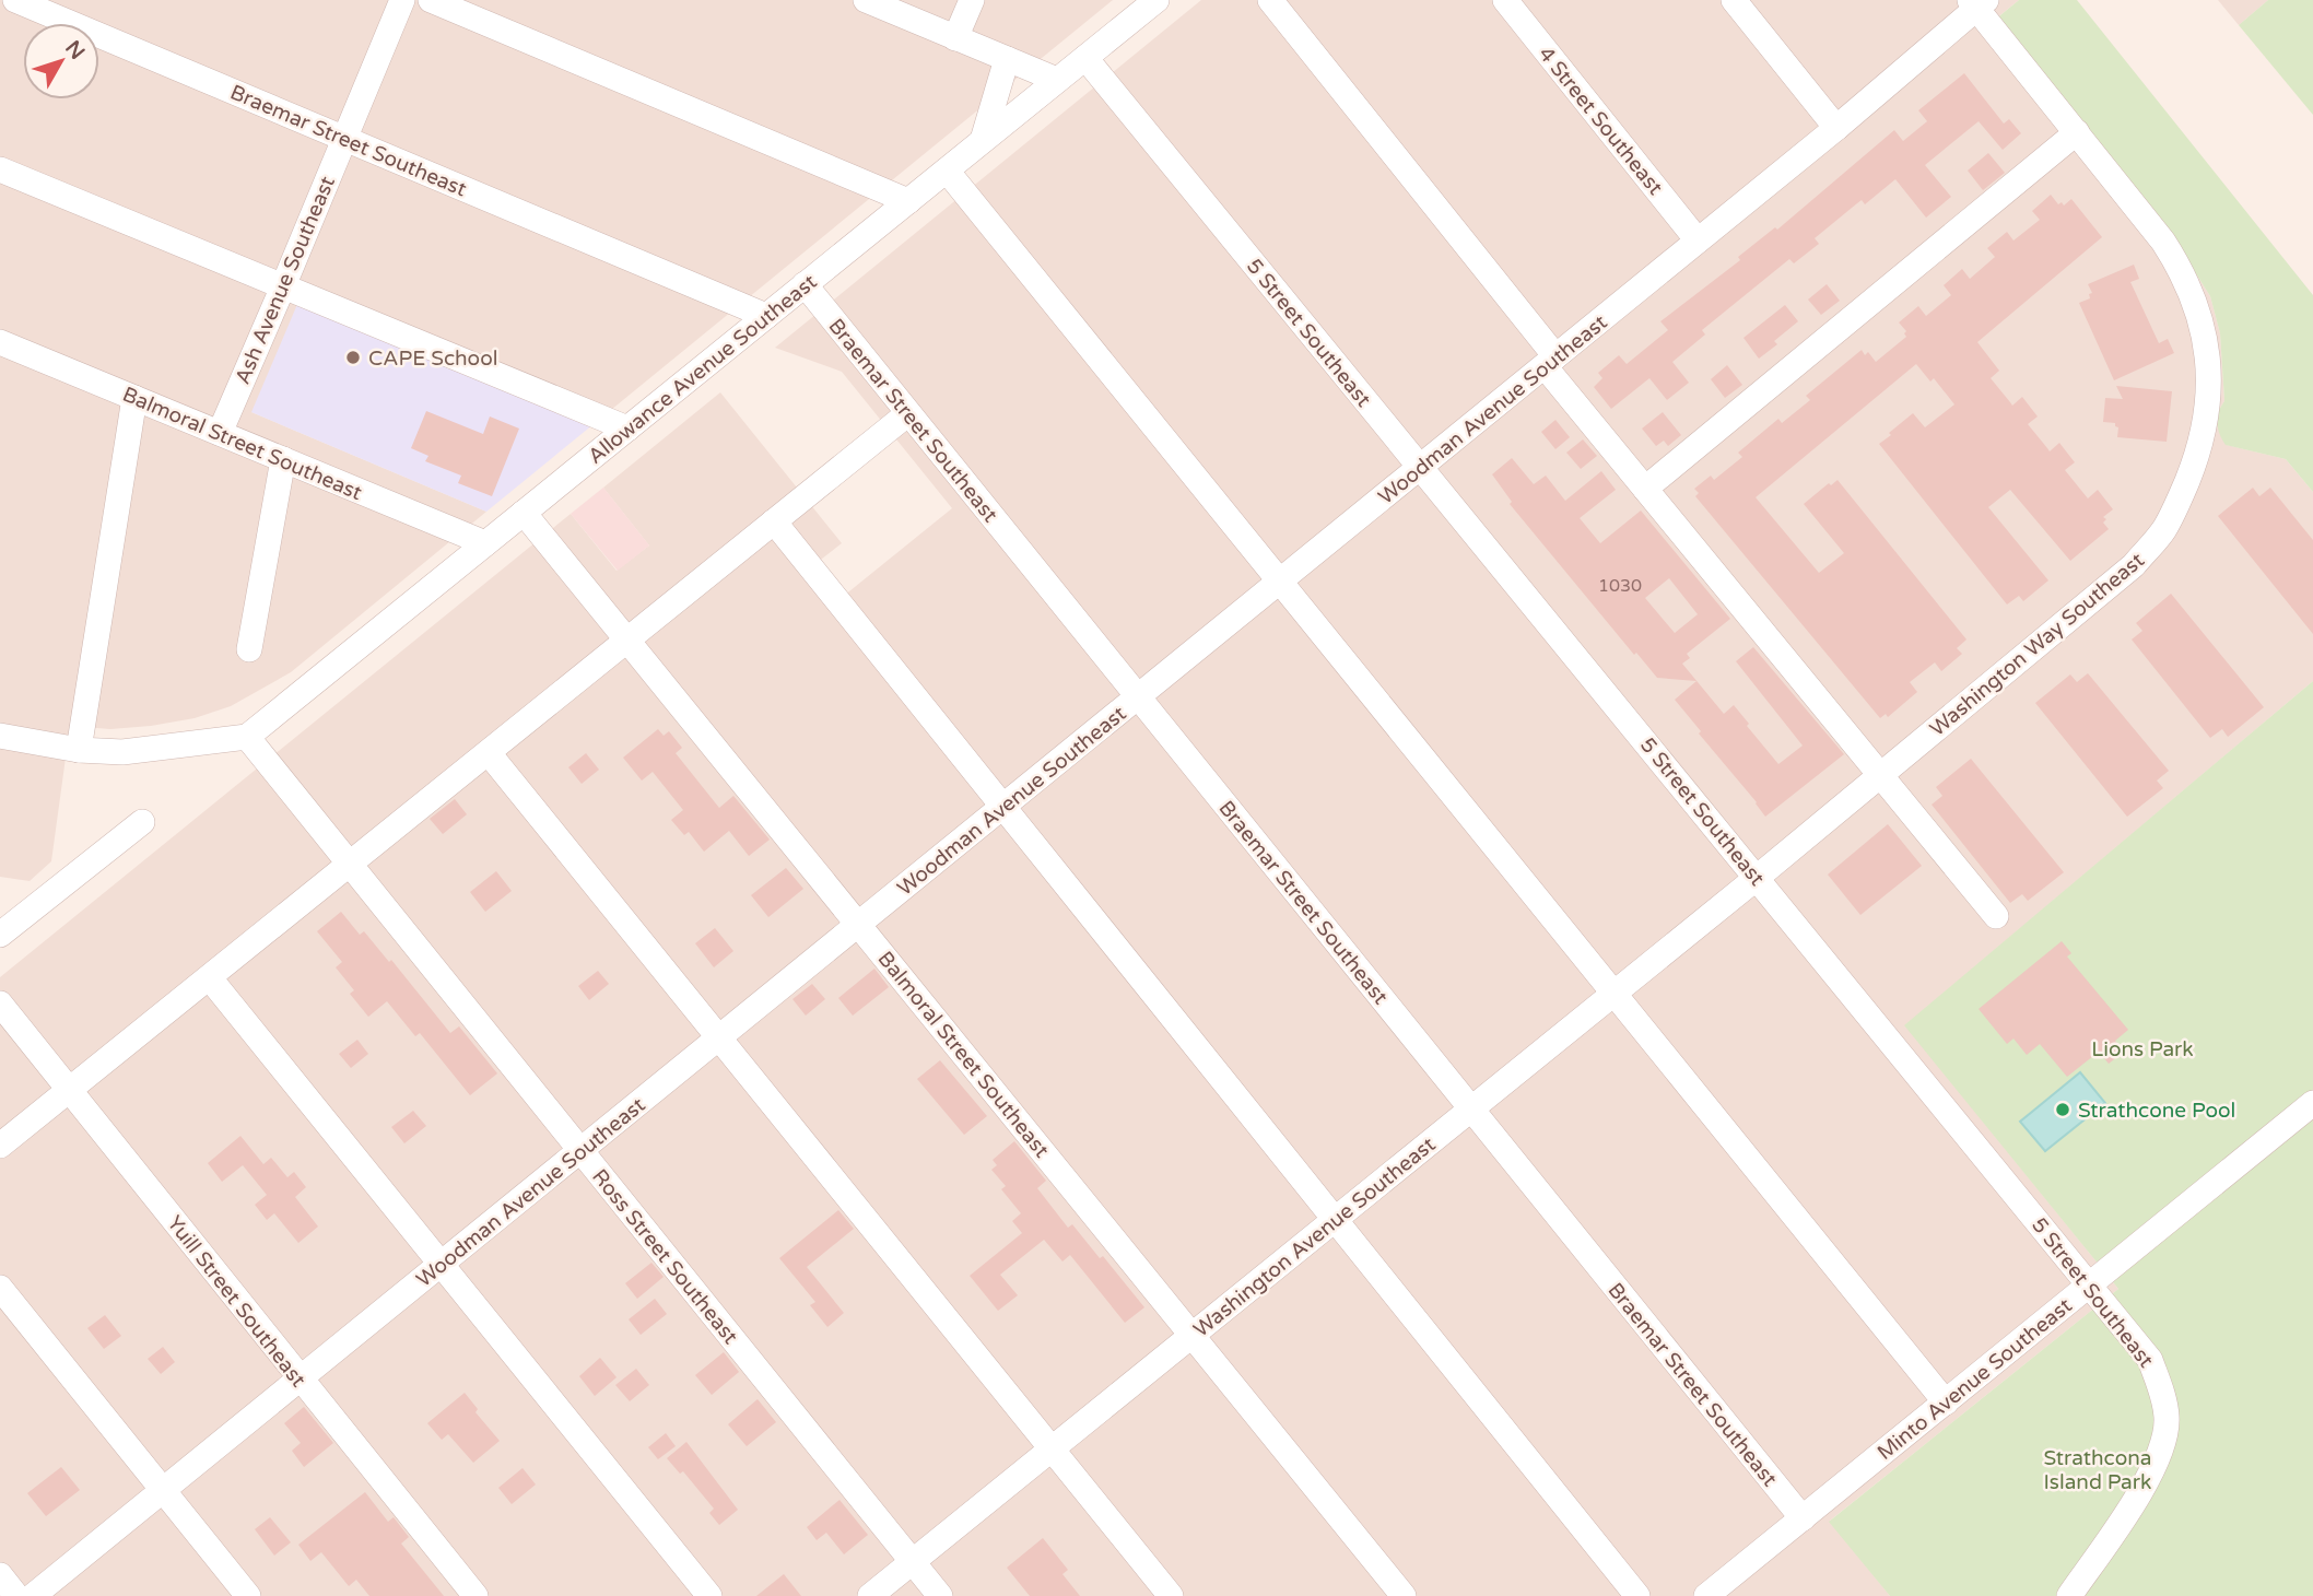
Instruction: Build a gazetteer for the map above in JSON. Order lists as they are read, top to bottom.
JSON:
{
  "streets": {
    "street": [
      "4 Street Southeast",
      "Braemar Street Southeast",
      "Ash Avenue Southeast",
      "5 Street Southeast",
      "Allowance Avenue Southeast",
      "Woodman Avenue Southeast",
      "Balmoral Street Southeast",
      "Washington Way Southeast",
      "Washington Avenue Southeast",
      "Ross Street Southeast",
      "Yuill Street Southeast",
      "Minto Avenue Southeast"
    ]
  },
  "crossings": [
    ["4 Street Southeast", "Woodman Avenue Southeast"],
    ["Braemar Street Southeast", "Ash Avenue Southeast"],
    ["Braemar Street Southeast", "Allowance Avenue Southeast"],
    ["Braemar Street Southeast", "Woodman Avenue Southeast"],
    ["Braemar Street Southeast", "Washington Avenue Southeast"],
    ["Braemar Street Southeast", "Minto Avenue Southeast"],
    ["Ash Avenue Southeast", "Balmoral Street Southeast"],
    ["5 Street Southeast", "Allowance Avenue Southeast"],
    ["5 Street Southeast", "Woodman Avenue Southeast"],
    ["5 Street Southeast", "Washington Way Southeast"],
    ["5 Street Southeast", "Washington Avenue Southeast"],
    ["5 Street Southeast", "Minto Avenue Southeast"],
    ["Allowance Avenue Southeast", "Balmoral Street Southeast"],
    ["Allowance Avenue Southeast", "Ross Street Southeast"],
    ["Woodman Avenue Southeast", "Balmoral Street Southeast"],
    ["Woodman Avenue Southeast", "Washington Way Southeast"],
    ["Woodman Avenue Southeast", "Ross Street Southeast"],
    ["Woodman Avenue Southeast", "Yuill Street Southeast"],
    ["Balmoral Street Southeast", "Washington Avenue Southeast"],
    ["Washington Way Southeast", "Washington Avenue Southeast"],
    ["Washington Avenue Southeast", "Ross Street Southeast"]
  ],
  "parks": ["Lions Park", "Strathcona Island Park"],
  "places": ["CAPE School", "Strathcone Pool"],
  "house_numbers": ["1030"],
  "north": "top right"
}
